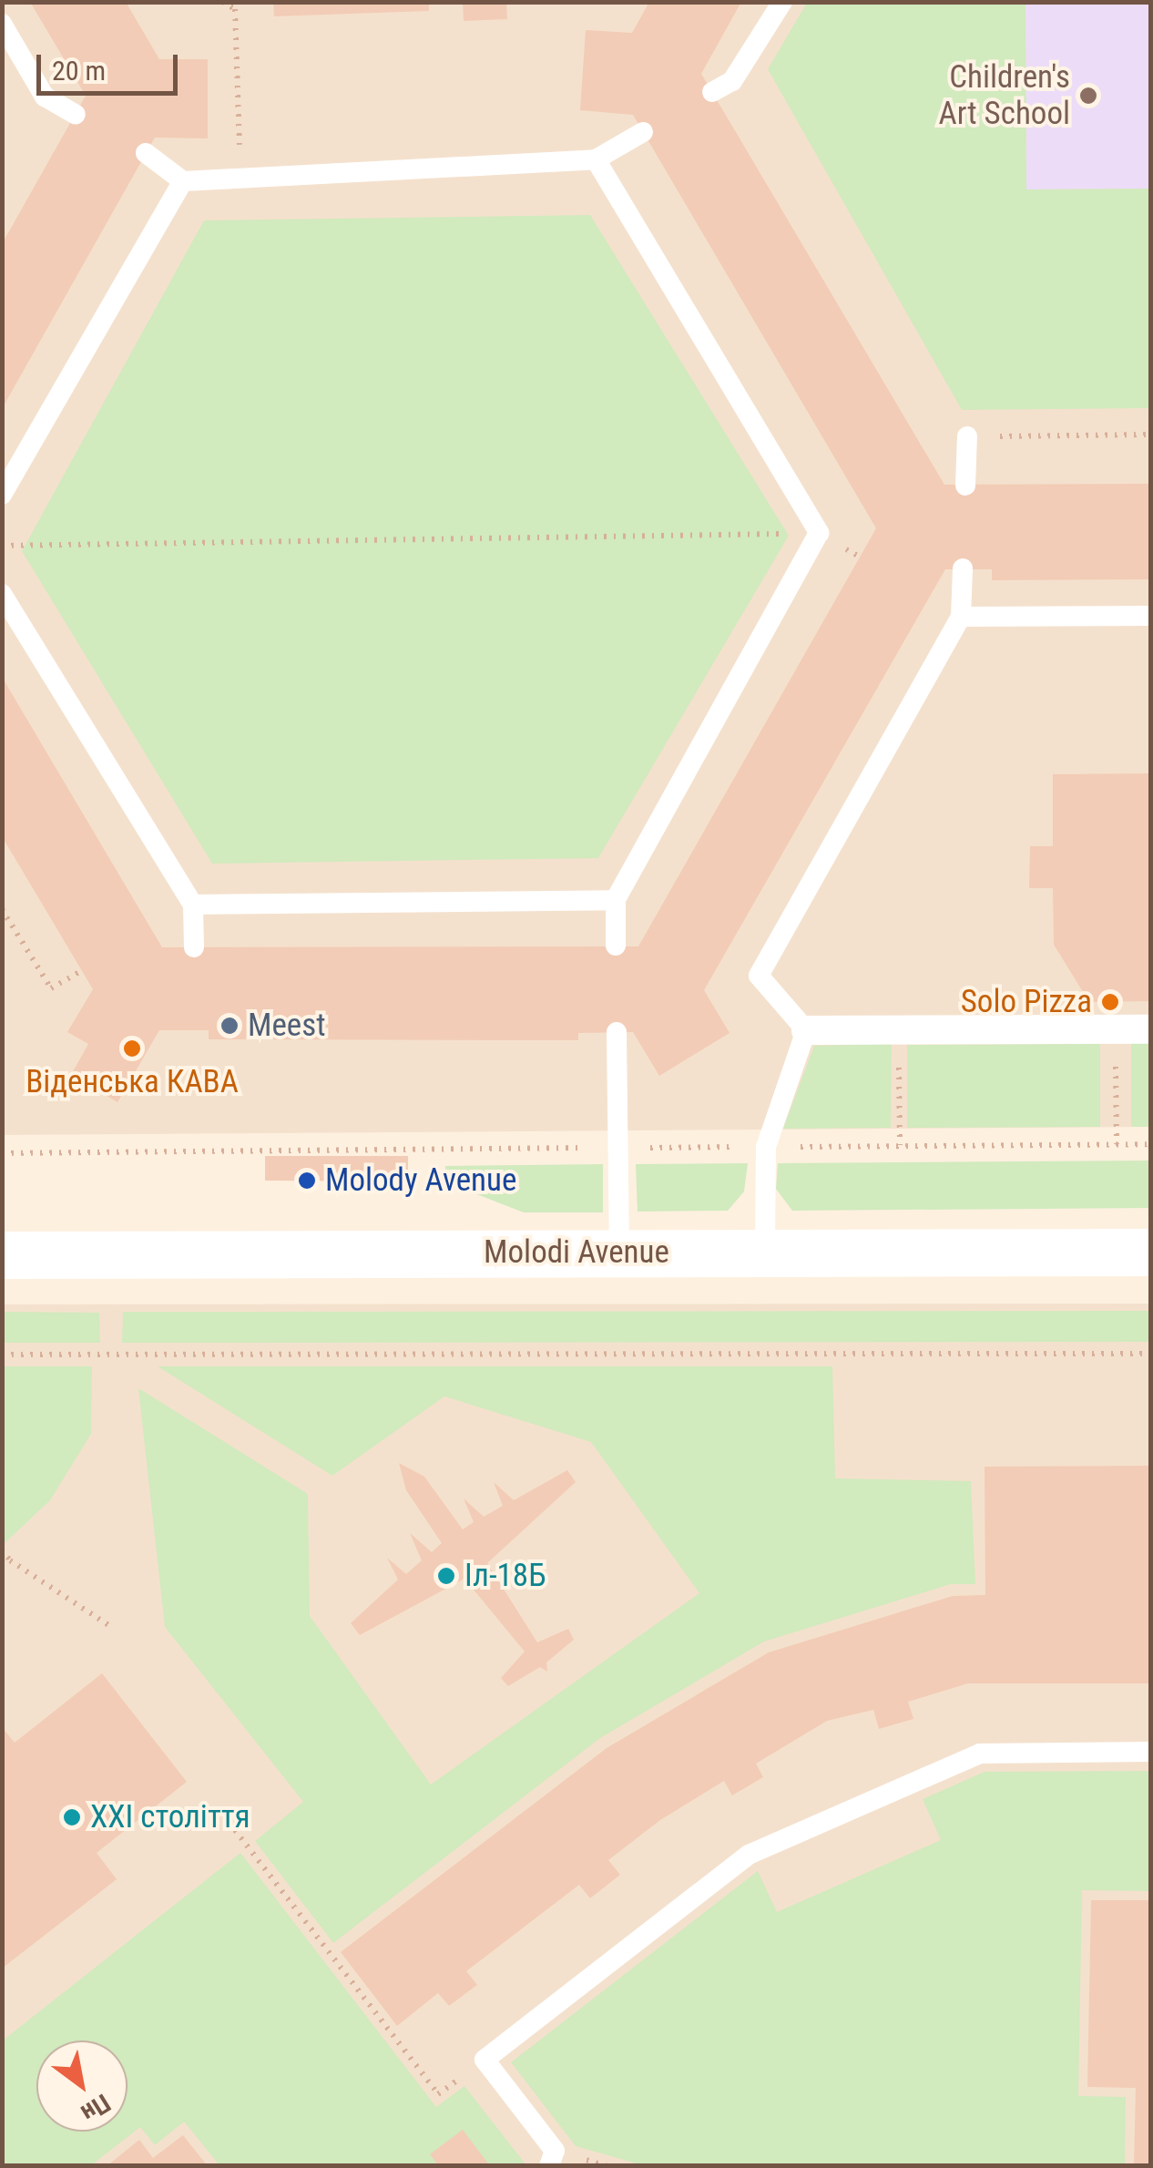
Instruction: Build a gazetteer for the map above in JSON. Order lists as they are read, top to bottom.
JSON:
{
  "streets": {
    "street": ["Molodi Avenue"]
  },
  "places": [
    "Children's Art School",
    "Solo Pizza",
    "Meest",
    "Віденська КАВА",
    "Molody Avenue",
    "Іл-18Б",
    "ХХІ століття"
  ],
  "scale_bar": "20 m",
  "north": "bottom right"
}
